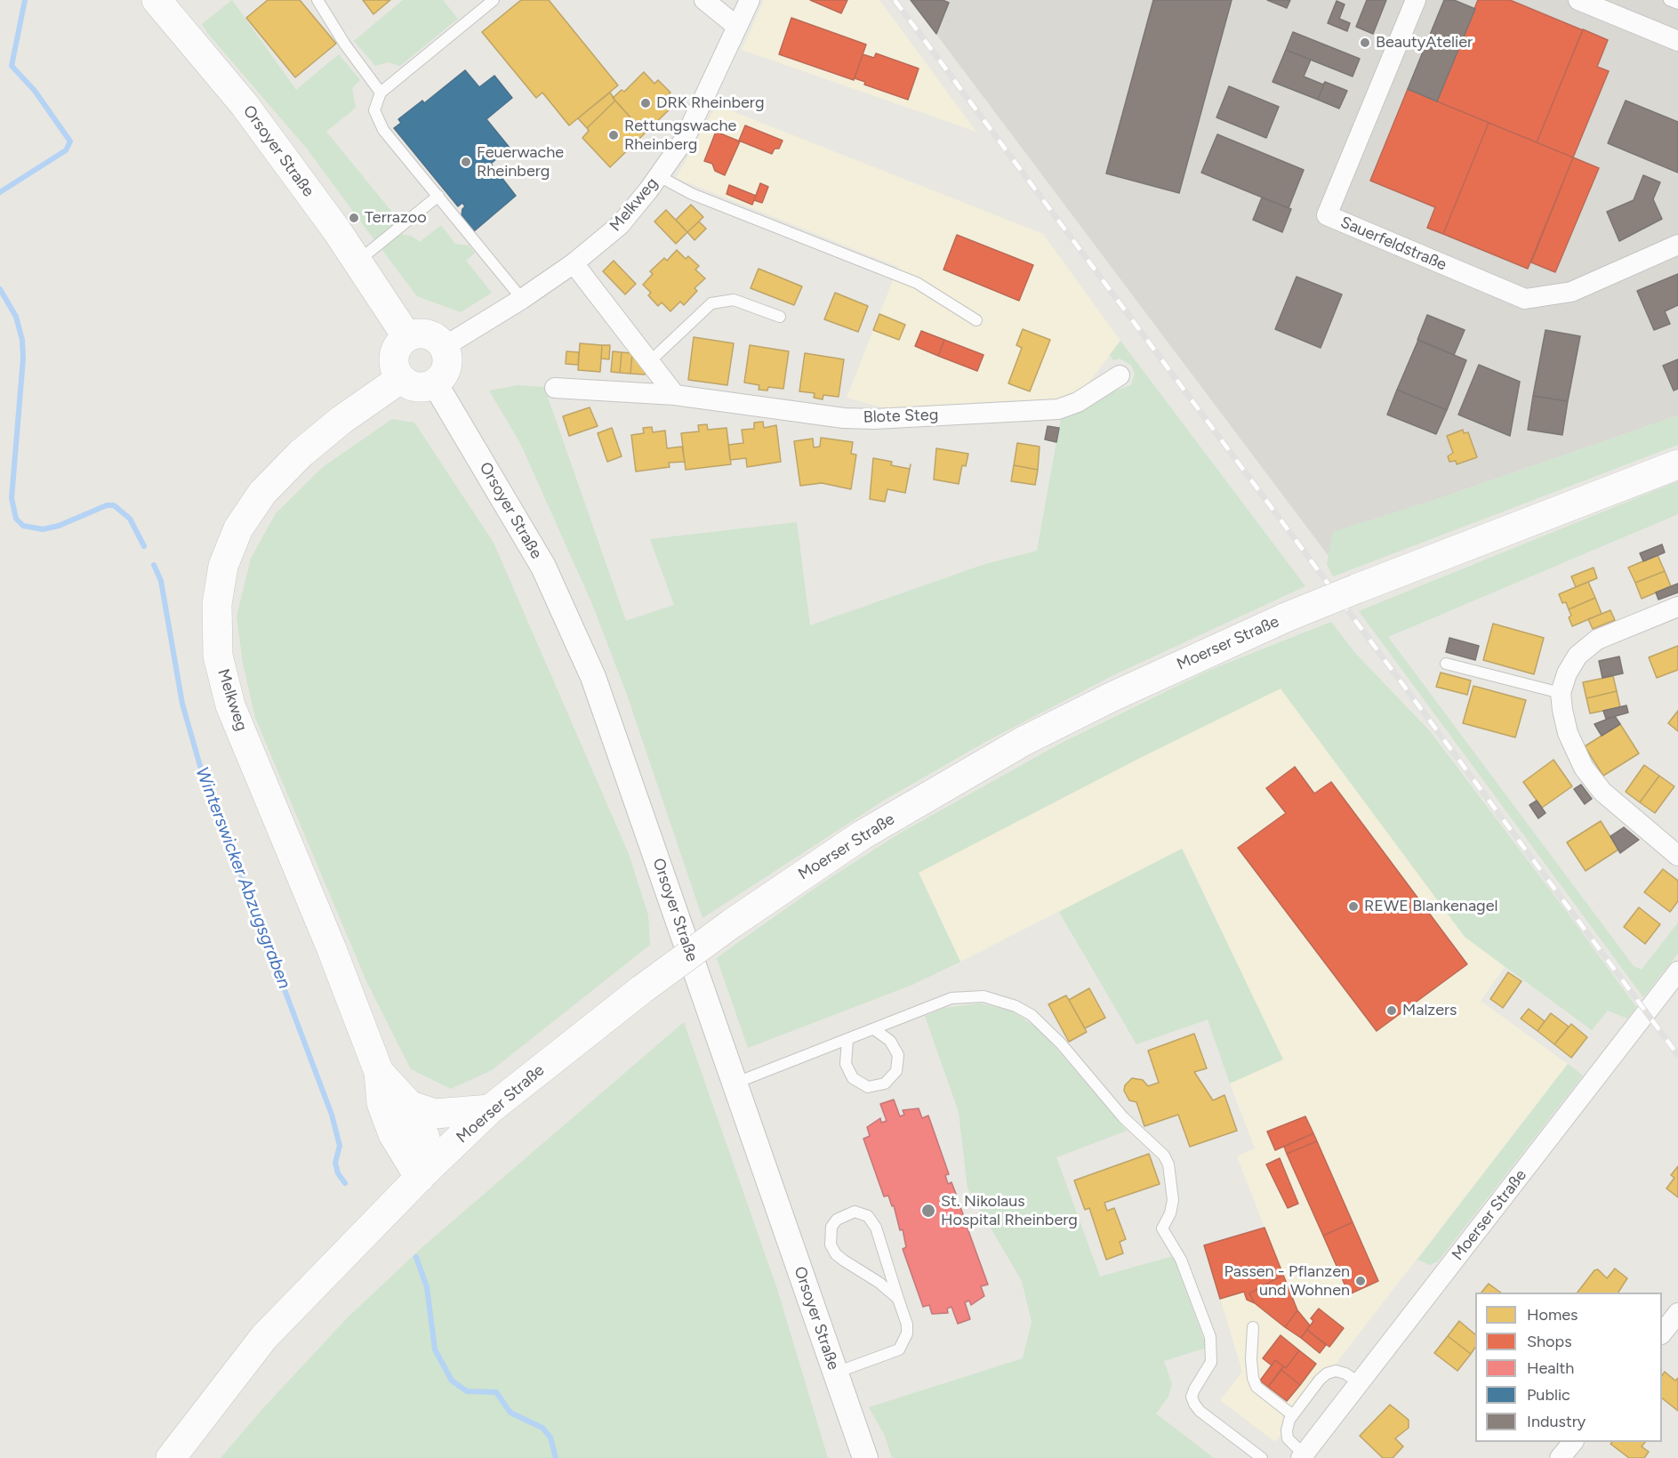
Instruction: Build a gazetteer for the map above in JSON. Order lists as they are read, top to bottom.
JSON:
{
  "streets": {
    "main road": ["Orsoyer Straße", "Melkweg", "Moerser Straße"],
    "street": ["Sauerfeldstraße", "Blote Steg"]
  },
  "crossings": [
    ["Orsoyer Straße", "Melkweg"],
    ["Melkweg", "Moerser Straße"]
  ],
  "water": ["Winterswicker Abzugsgraben"],
  "places": [
    "BeautyAtelier",
    "DRK Rheinberg",
    "Rettungswache Rheinberg",
    "Feuerwache Rheinberg",
    "Terrazoo",
    "REWE Blankenagel",
    "Malzers",
    "St. Nikolaus Hospital Rheinberg",
    "Passen - Pflanzen und Wohnen"
  ],
  "legend": [
    "Homes",
    "Shops",
    "Health",
    "Public",
    "Industry"
  ]
}
